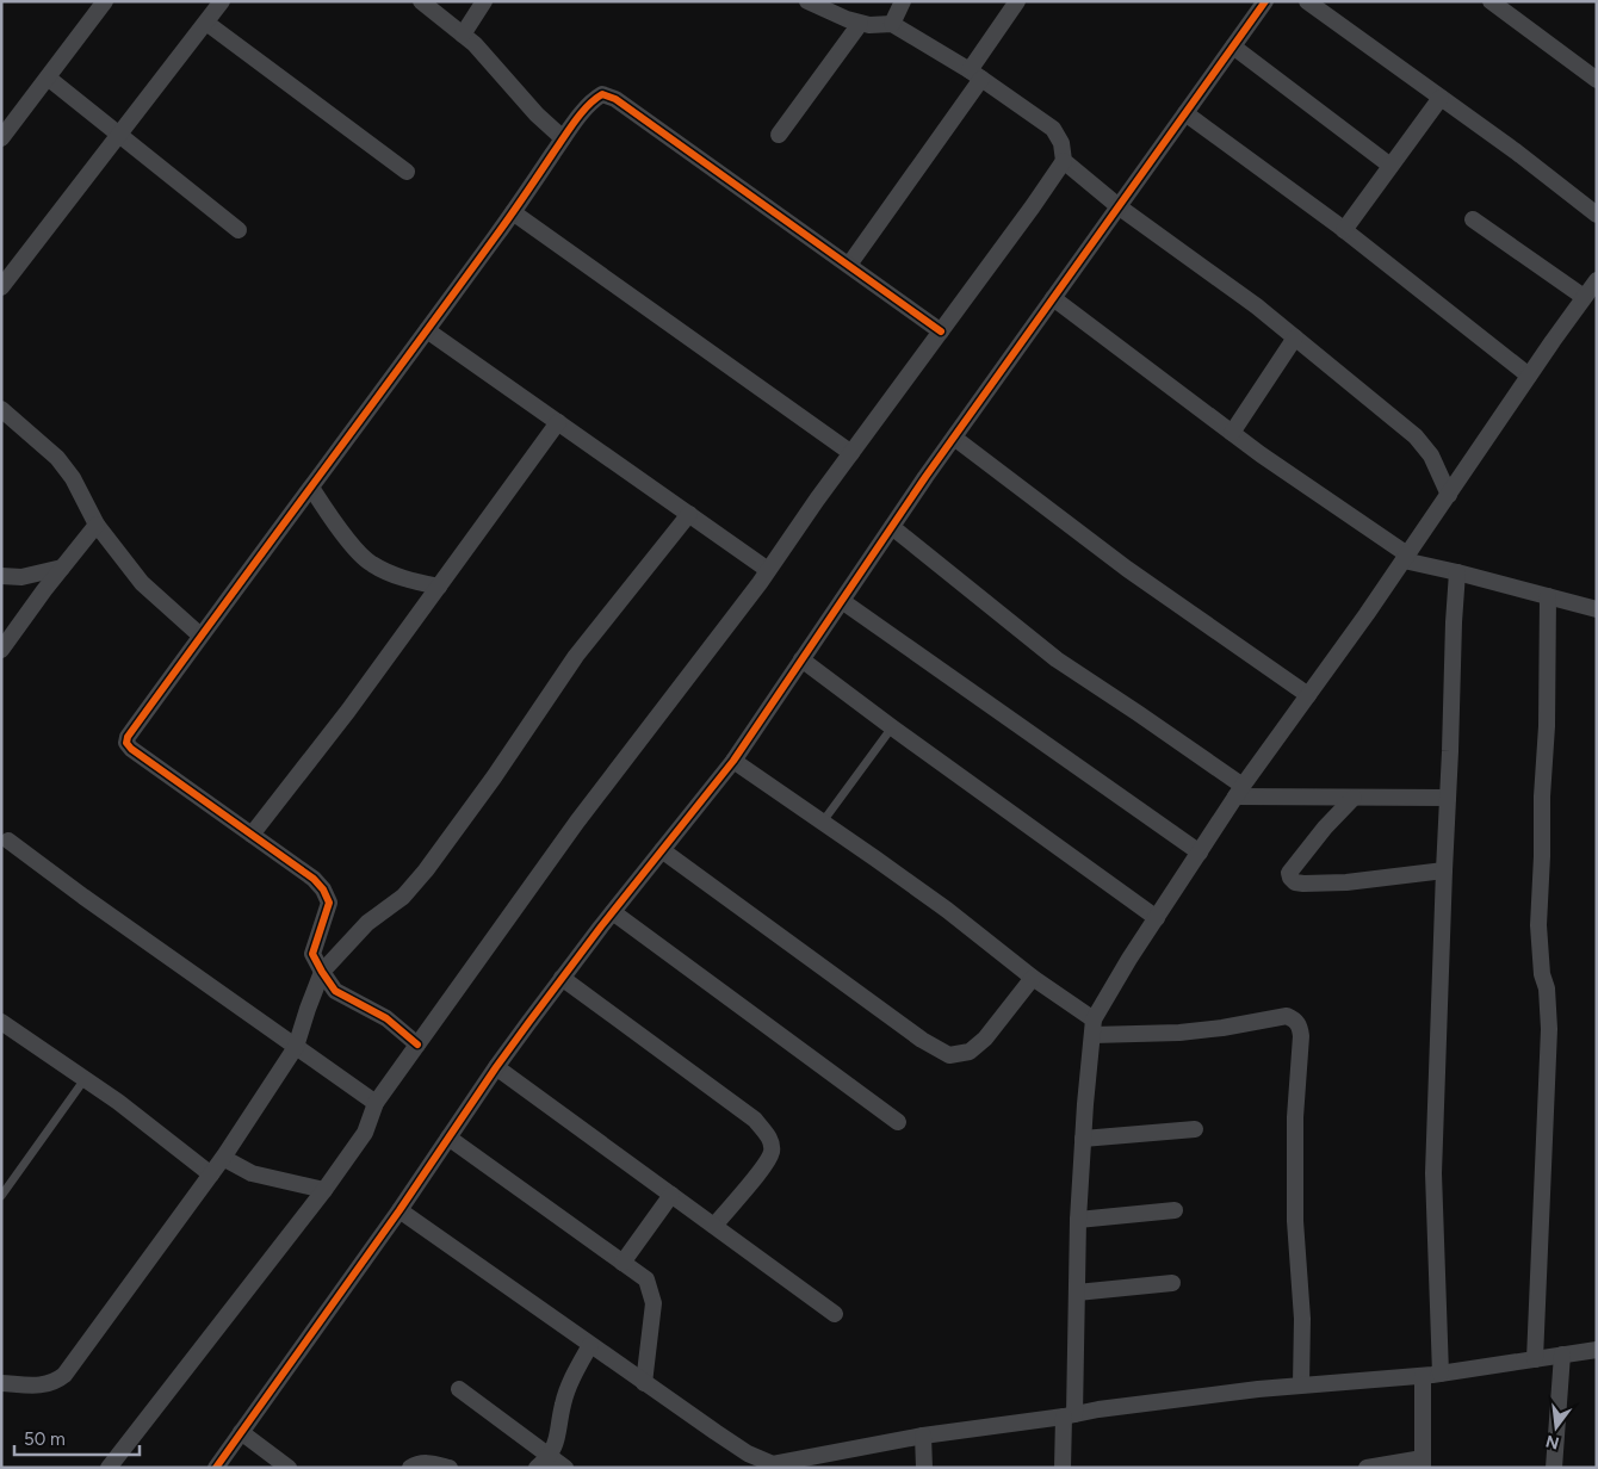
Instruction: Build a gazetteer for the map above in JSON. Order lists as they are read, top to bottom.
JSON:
{
  "scale_bar": "50 m",
  "north": "bottom"
}
